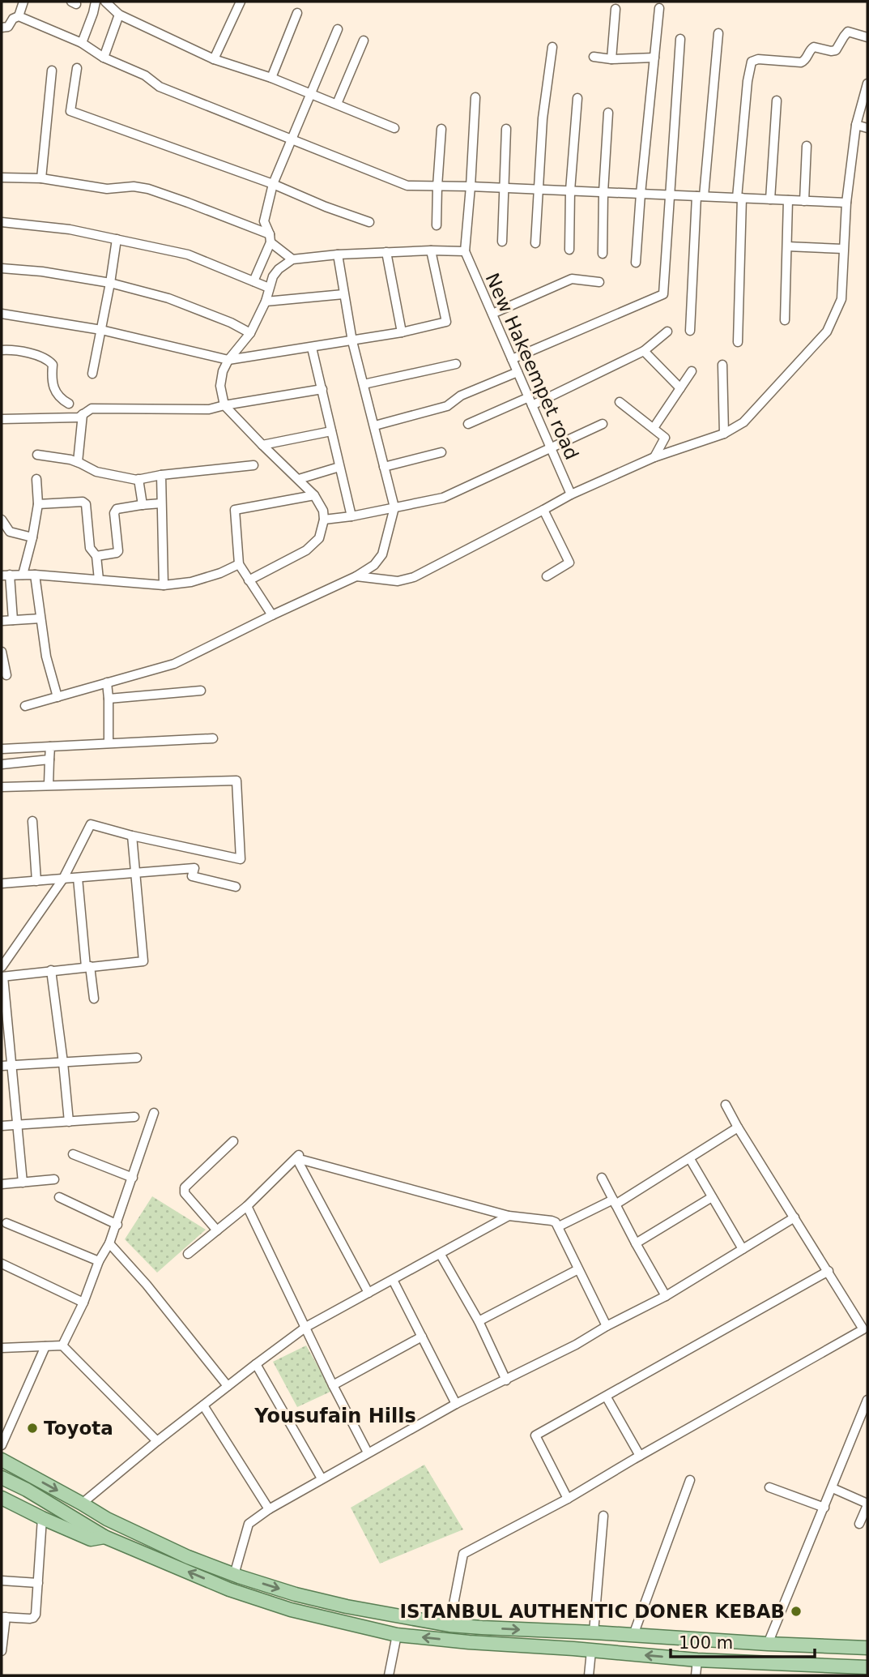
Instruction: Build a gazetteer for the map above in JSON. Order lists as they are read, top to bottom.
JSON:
{
  "streets": {
    "street": ["New Hakeempet road"]
  },
  "districts": ["Yousufain Hills"],
  "places": ["Toyota", "ISTANBUL AUTHENTIC DONER KEBAB"],
  "scale_bar": "100 m"
}
